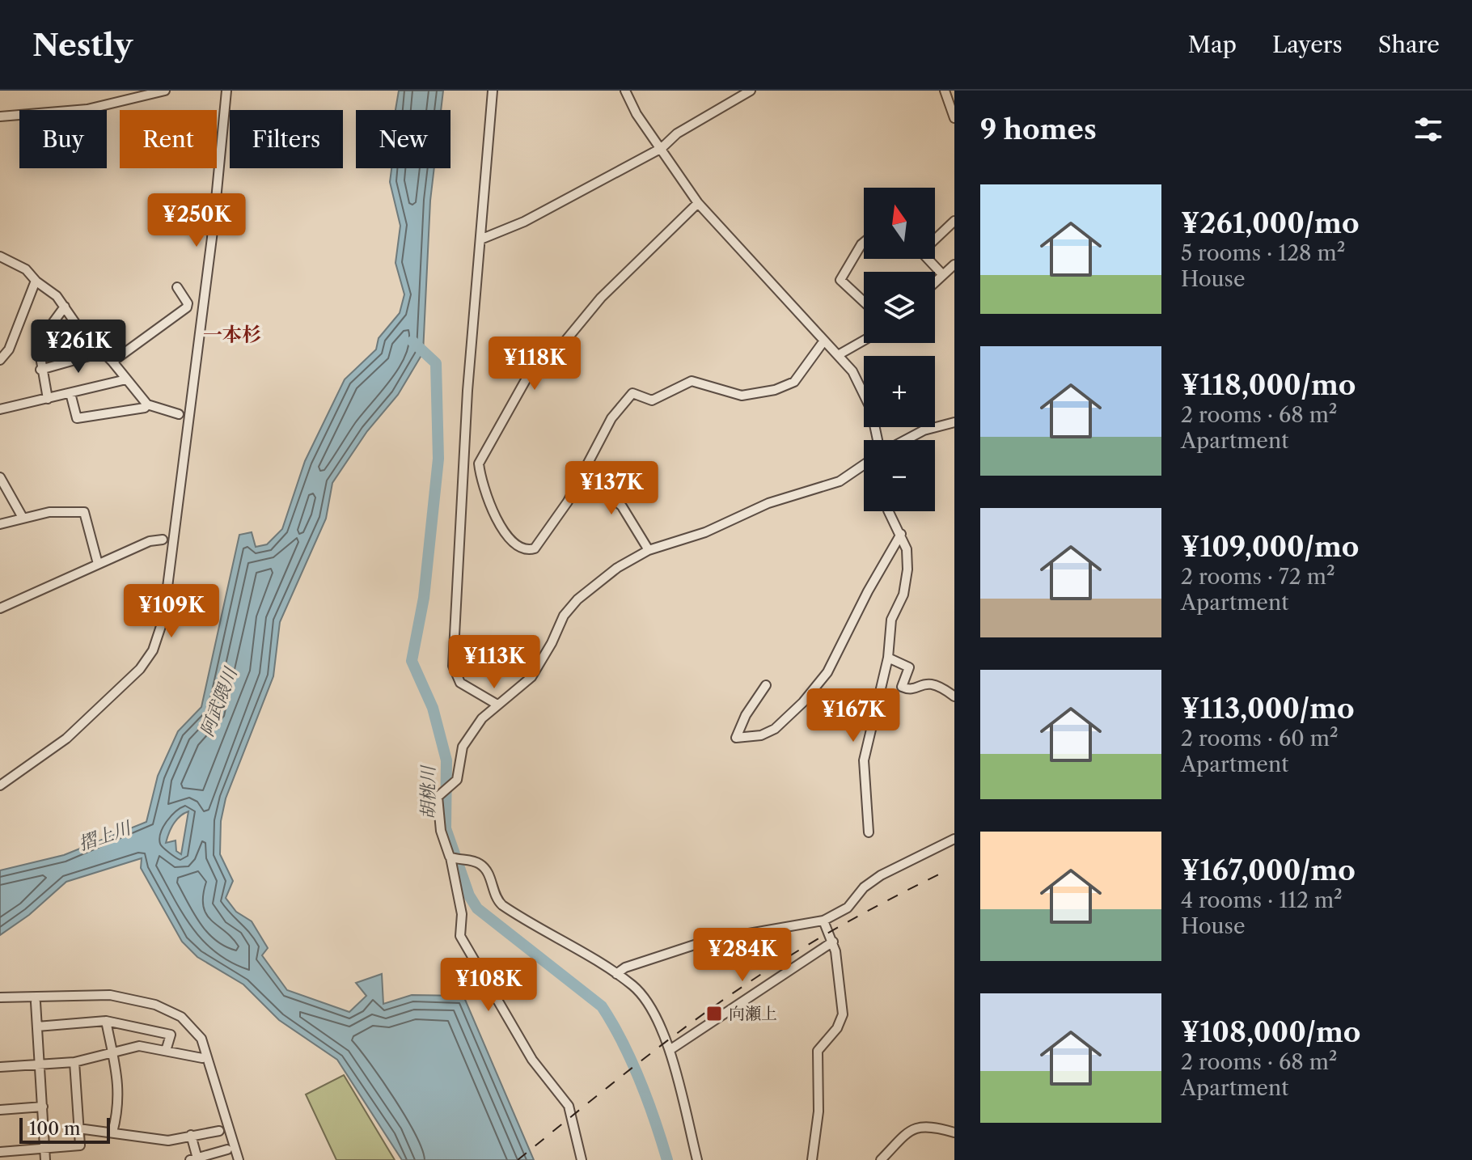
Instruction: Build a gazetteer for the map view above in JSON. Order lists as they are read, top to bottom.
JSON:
{
  "districts": ["一本杉"],
  "water": ["阿武隈川", "胡桃川", "摺上川"],
  "places": {
    "transit": ["向瀬上"]
  },
  "scale_bar": "100 m",
  "north": "top",
  "page": {
    "header": "Nestly",
    "nav": ["Map", "Layers", "Share"],
    "heading": "9 homes",
    "chip": [
      "Buy",
      "Rent",
      "Filters",
      "New"
    ],
    "list": [
      {
        "name": "¥261,000/mo",
        "note": "5 rooms · 128 m² · House"
      },
      {
        "name": "¥118,000/mo",
        "note": "2 rooms · 68 m² · Apartment"
      },
      {
        "name": "¥109,000/mo",
        "note": "2 rooms · 72 m² · Apartment"
      },
      {
        "name": "¥113,000/mo",
        "note": "2 rooms · 60 m² · Apartment"
      },
      {
        "name": "¥167,000/mo",
        "note": "4 rooms · 112 m² · House"
      },
      {
        "name": "¥108,000/mo",
        "note": "2 rooms · 68 m² · Apartment"
      }
    ],
    "map_buttons": ["+", "−"],
    "price": [
      "¥250K",
      "¥261K",
      "¥118K",
      "¥137K",
      "¥109K",
      "¥113K",
      "¥167K",
      "¥284K",
      "¥108K"
    ],
    "scale": "100 m"
  }
}
